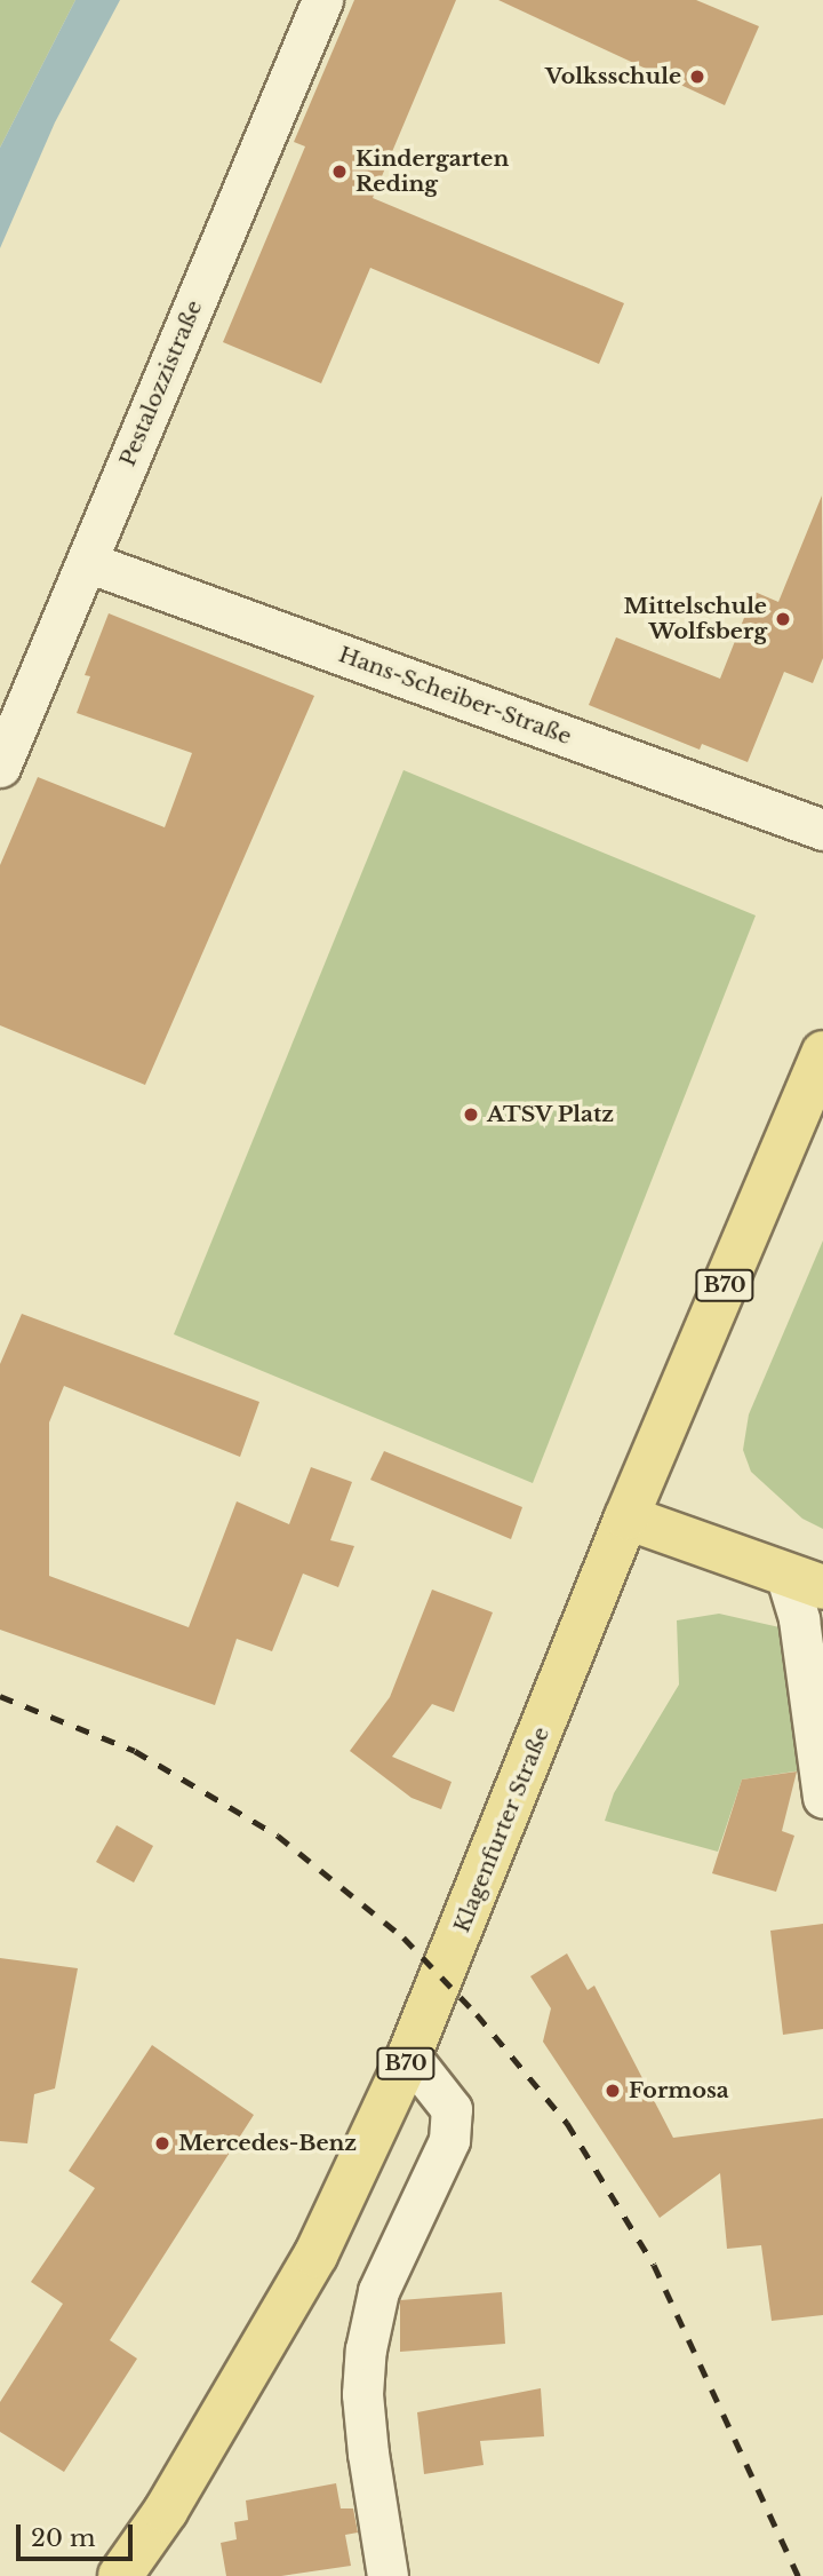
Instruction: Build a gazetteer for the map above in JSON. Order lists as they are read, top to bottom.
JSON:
{
  "streets": {
    "main road": ["B70", "Klagenfurter Straße"],
    "street": ["Pestalozzistraße", "Hans-Scheiber-Straße"]
  },
  "crossings": [
    ["Pestalozzistraße", "Hans-Scheiber-Straße"]
  ],
  "places": [
    "Volksschule",
    "Kindergarten Reding",
    "Mittelschule Wolfsberg",
    "ATSV Platz",
    "Formosa",
    "Mercedes-Benz"
  ],
  "scale_bar": "20 m"
}
